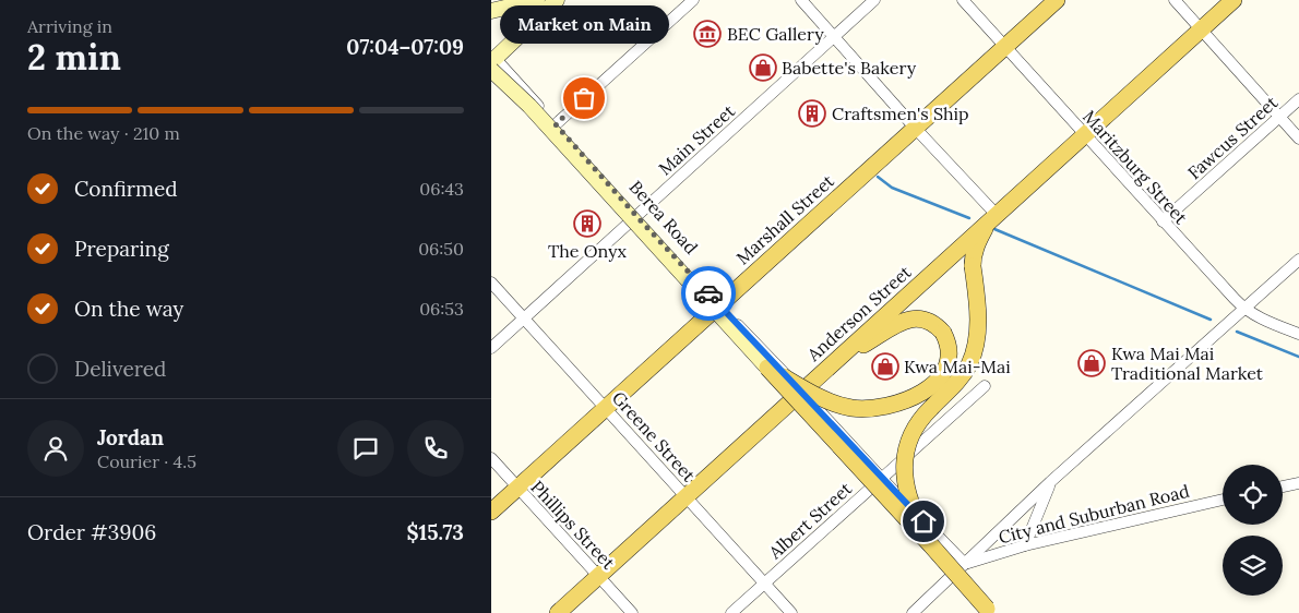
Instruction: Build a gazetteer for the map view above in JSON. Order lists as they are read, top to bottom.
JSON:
{
  "streets": {
    "main road": ["Marshall Street", "Anderson Street"],
    "street": [
      "Fawcus Street",
      "Main Street",
      "Maritzburg Street",
      "Berea Road",
      "Greene Street",
      "City and Suburban Road",
      "Albert Street",
      "Phillips Street"
    ]
  },
  "crossings": [
    ["Fawcus Street", "Maritzburg Street"],
    ["Main Street", "Berea Road"],
    ["Main Street", "Greene Street"],
    ["Maritzburg Street", "Marshall Street"],
    ["Maritzburg Street", "Anderson Street"],
    ["Berea Road", "Marshall Street"],
    ["Berea Road", "Anderson Street"],
    ["Berea Road", "City and Suburban Road"],
    ["Berea Road", "Albert Street"],
    ["Marshall Street", "Greene Street"],
    ["Marshall Street", "Phillips Street"],
    ["Anderson Street", "Greene Street"],
    ["Anderson Street", "Phillips Street"],
    ["Greene Street", "Albert Street"]
  ],
  "places": {
    "museum": ["BEC Gallery"],
    "shop": ["Babette's Bakery", "Kwa Mai Mai Traditional Market", "Kwa Mai-Mai"],
    "other": ["Market on Main"],
    "building": ["Craftsmen's Ship", "The Onyx"]
  },
  "page": {
    "heading": ["2 min", "Arriving in", "07:04–07:09"],
    "panel": [
      "Jordan",
      "Courier · 4.5",
      "Order #3906",
      "$15.73"
    ],
    "bubble": "Market on Main",
    "bar": "On the way · 210 m",
    "list": [
      ["Confirmed", "06:43"],
      ["Preparing", "06:50"],
      ["On the way", "06:53"],
      "Delivered"
    ]
  }
}
